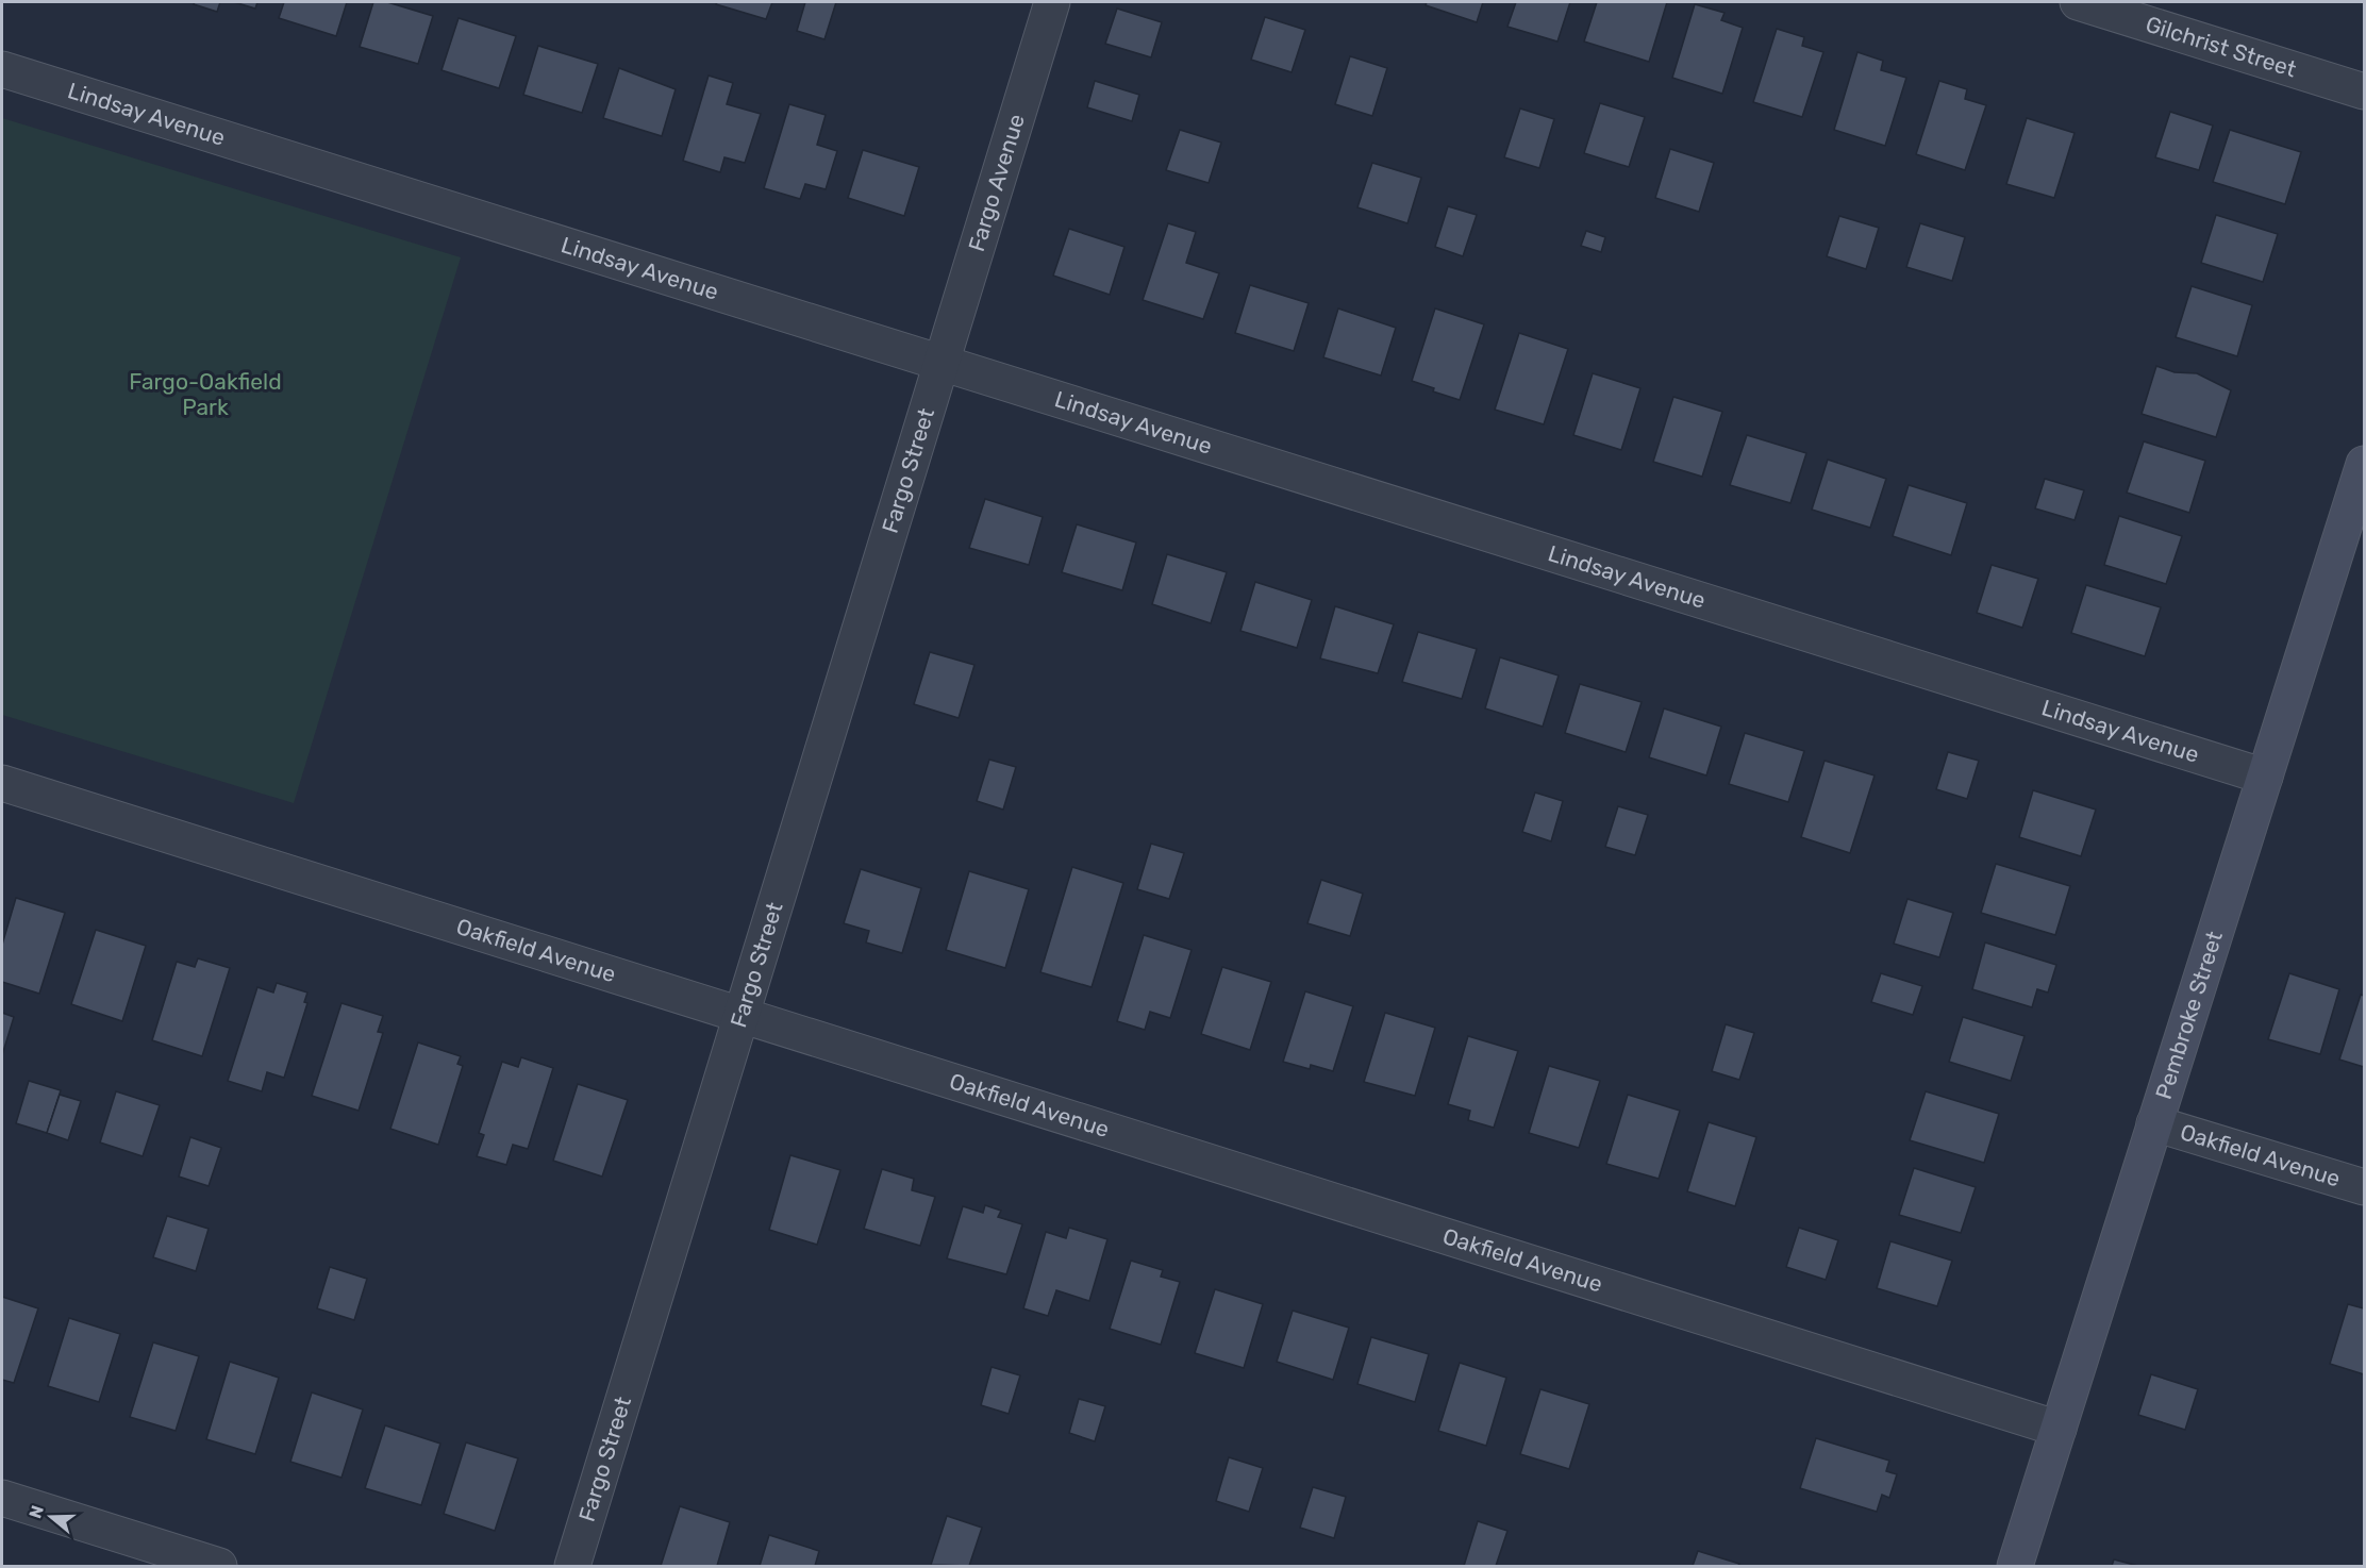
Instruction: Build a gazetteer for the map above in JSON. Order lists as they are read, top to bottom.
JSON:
{
  "streets": {
    "street": [
      "Gilchrist Street",
      "Lindsay Avenue",
      "Fargo Avenue",
      "Fargo Street",
      "Oakfield Avenue",
      "Pembroke Street"
    ]
  },
  "crossings": [
    ["Lindsay Avenue", "Fargo Avenue"],
    ["Lindsay Avenue", "Fargo Street"],
    ["Lindsay Avenue", "Pembroke Street"],
    ["Fargo Avenue", "Fargo Street"],
    ["Fargo Street", "Oakfield Avenue"],
    ["Oakfield Avenue", "Pembroke Street"]
  ],
  "parks": ["Fargo-Oakfield Park"],
  "north": "left"
}
